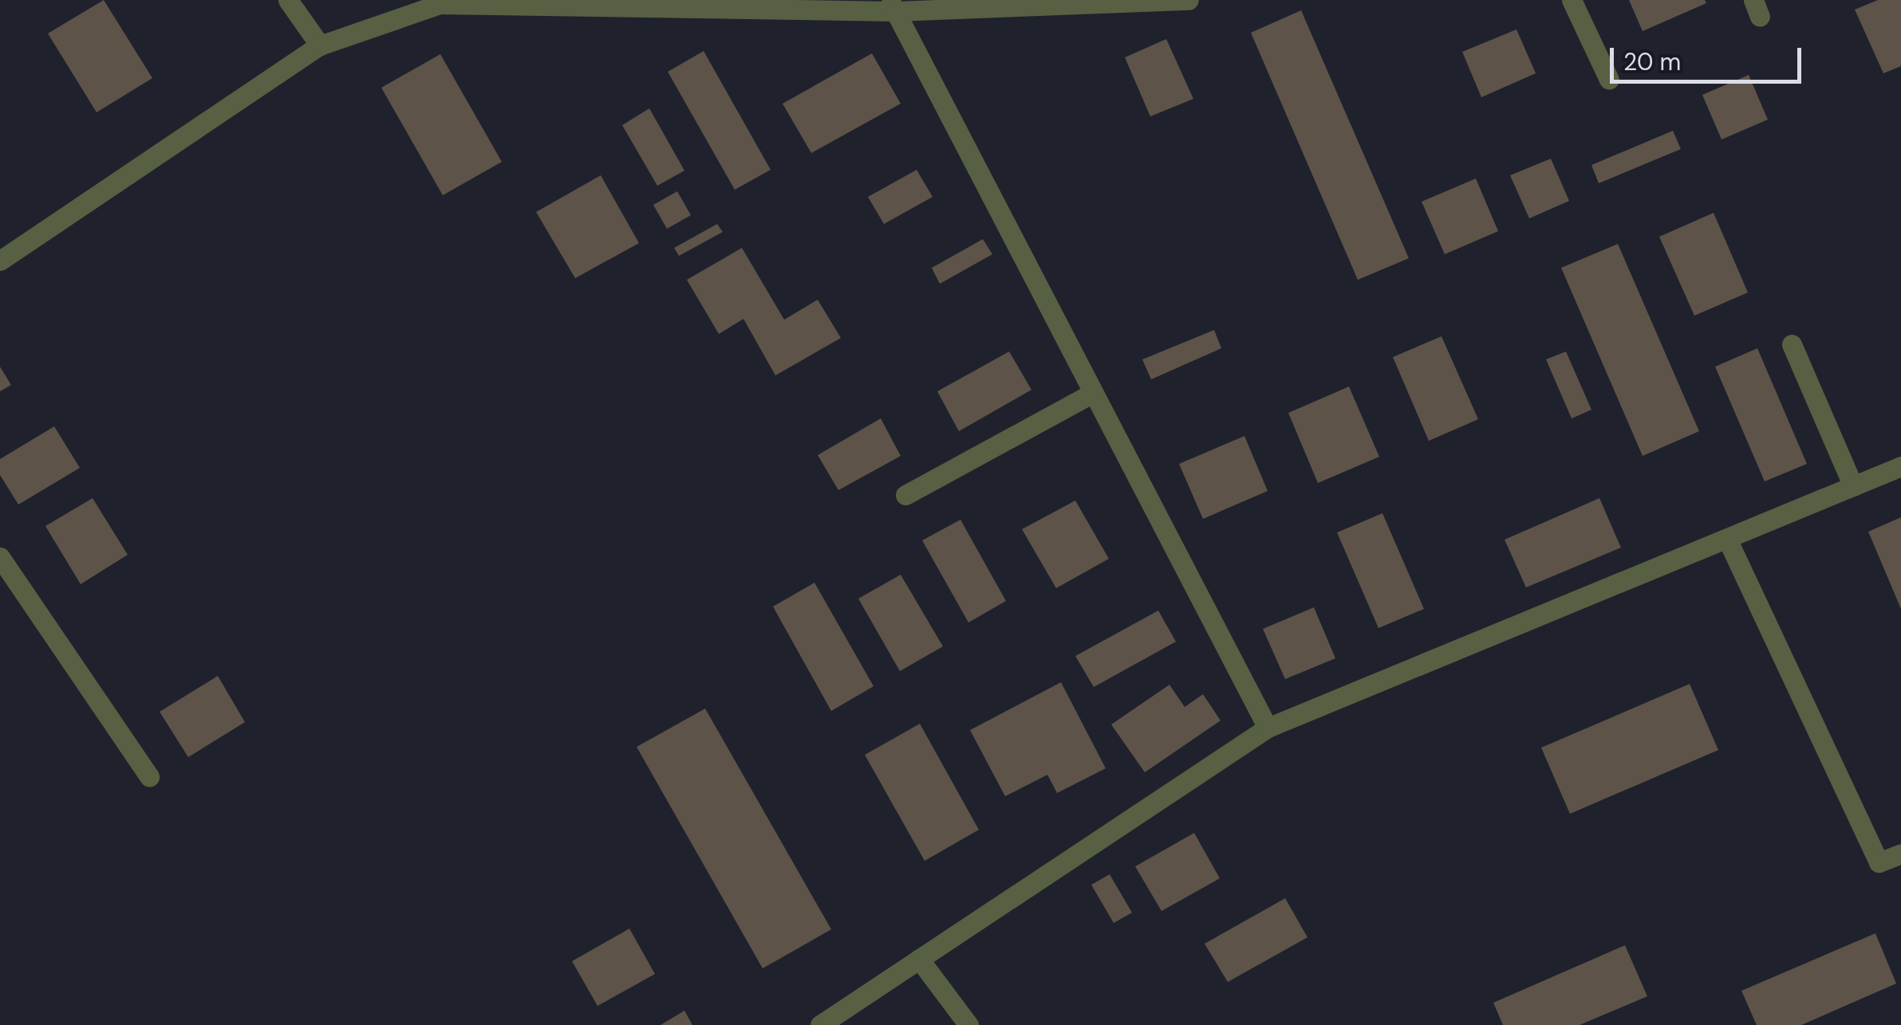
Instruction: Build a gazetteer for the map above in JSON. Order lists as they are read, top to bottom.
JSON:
{
  "scale_bar": "20 m"
}
